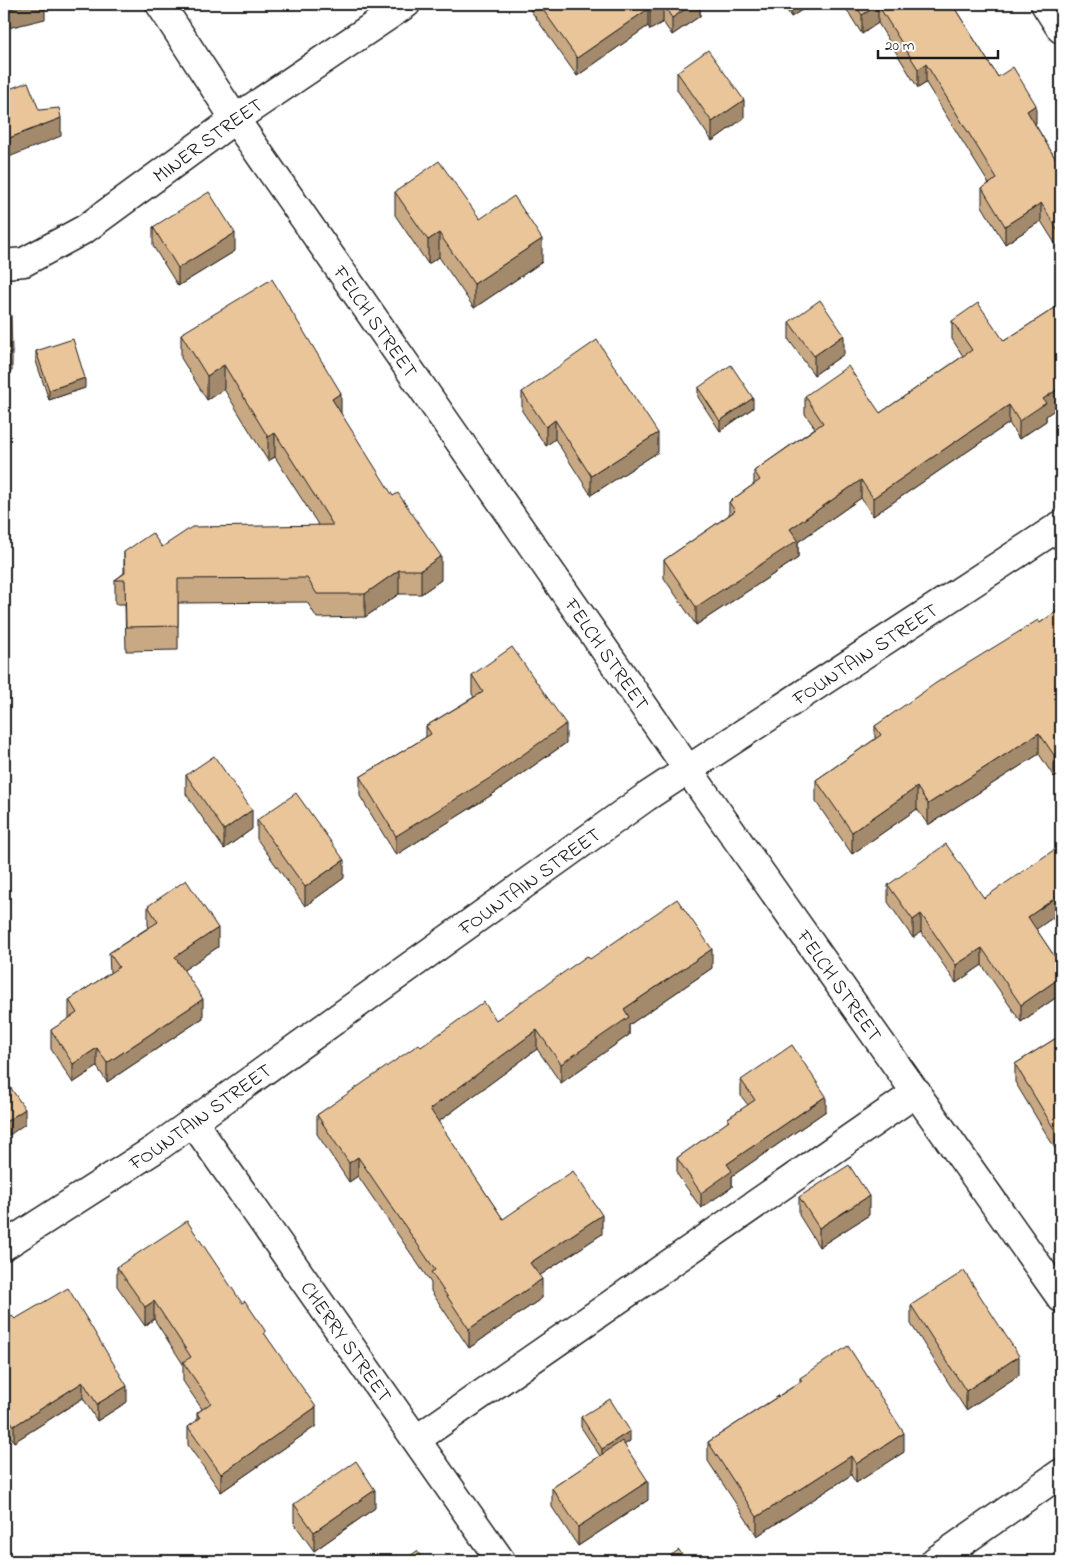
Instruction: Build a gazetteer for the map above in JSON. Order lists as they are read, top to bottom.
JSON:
{
  "streets": {
    "street": [
      "MINER STREET",
      "FELCH STREET",
      "FOUNTAIN STREET",
      "CHERRY STREET"
    ]
  },
  "crossings": [
    ["MINER STREET", "FELCH STREET"],
    ["FELCH STREET", "FOUNTAIN STREET"],
    ["FOUNTAIN STREET", "CHERRY STREET"]
  ],
  "scale_bar": "20 m"
}
